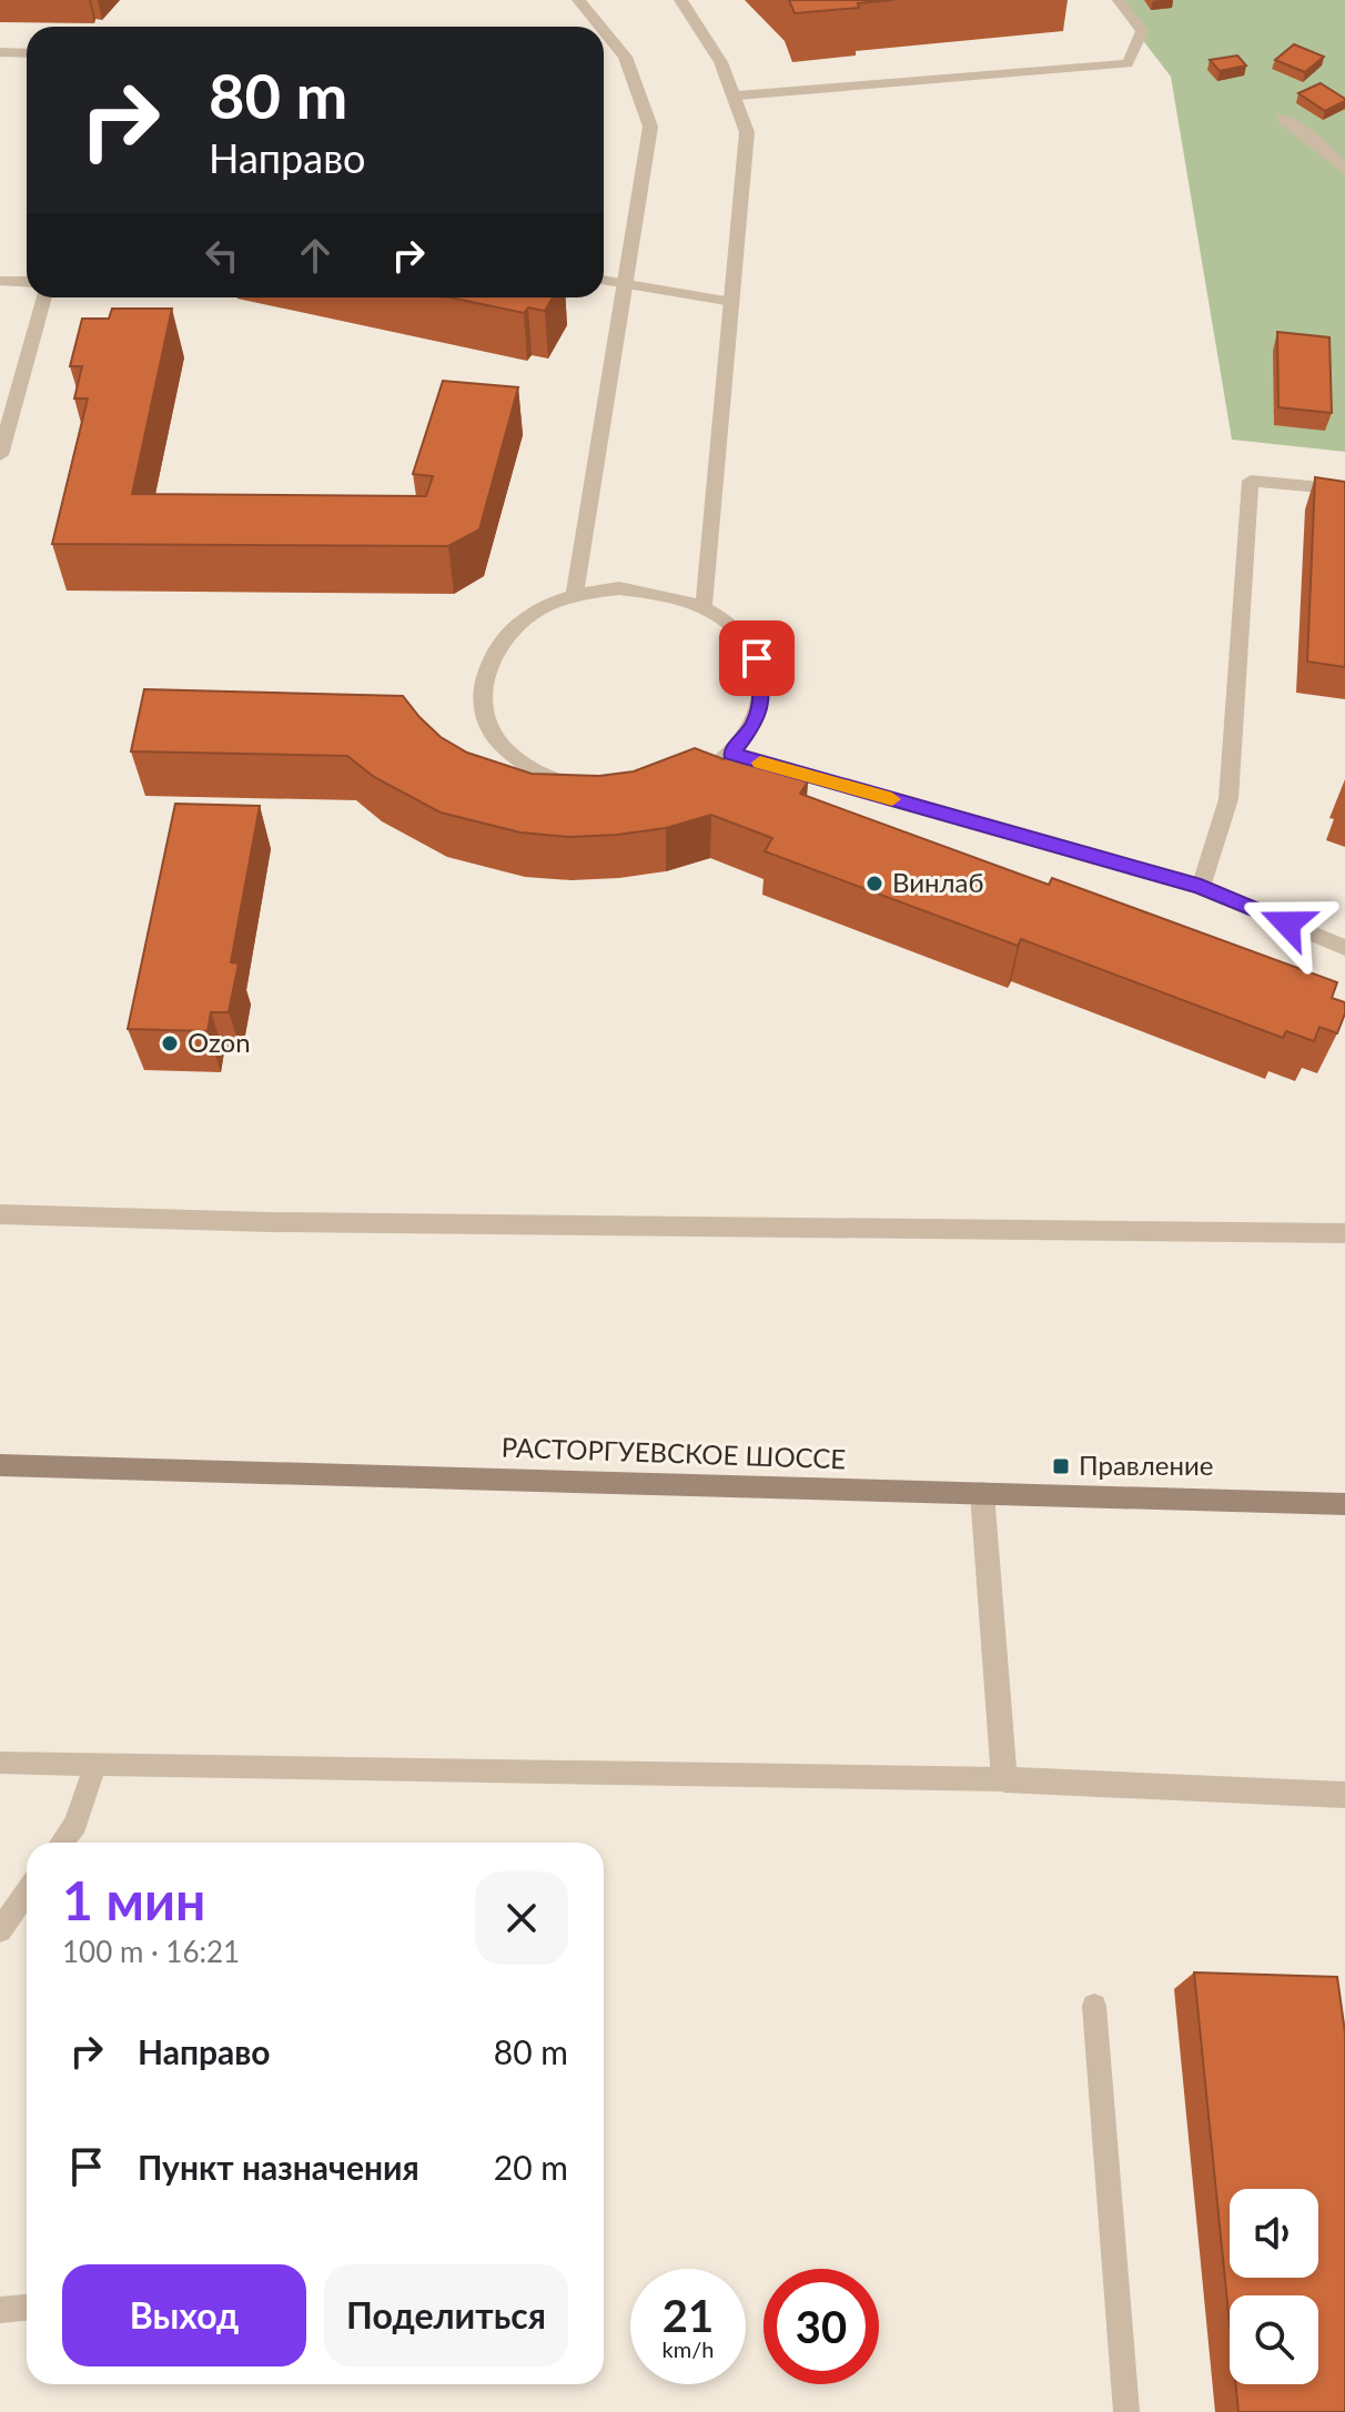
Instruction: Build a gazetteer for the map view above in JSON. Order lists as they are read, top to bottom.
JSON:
{
  "streets": {
    "main road": ["РАСТОРГУЕВСКОЕ ШОССЕ"]
  },
  "places": {
    "other": ["Винлаб", "Ozon"],
    "transit": ["Правление"]
  },
  "page": {
    "turn": ["80 m", "Направо"],
    "heading": ["1 мин", "100 m · 16:21"],
    "list": [
      {
        "name": "Направо",
        "value": "80 m"
      },
      {
        "name": "Пункт назначения",
        "value": "20 m"
      }
    ],
    "buttons": ["Выход", "Поделиться"],
    "speed": "21 km/h",
    "limit": "30"
  }
}
